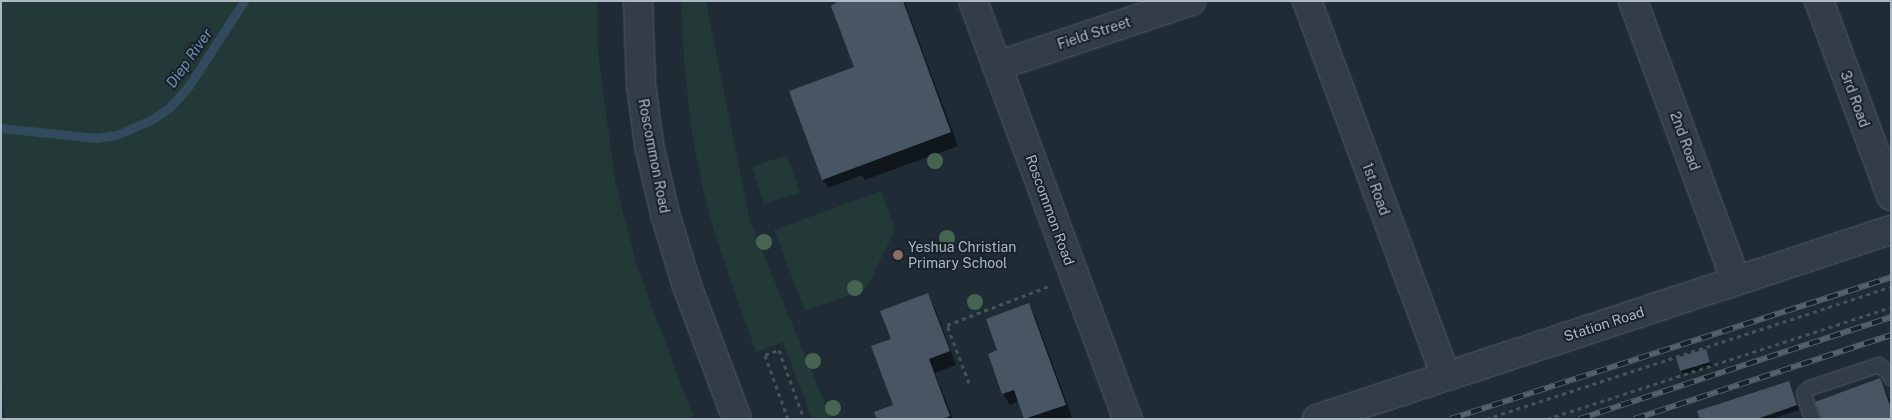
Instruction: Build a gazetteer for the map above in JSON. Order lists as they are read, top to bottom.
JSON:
{
  "streets": {
    "street": [
      "Field Street",
      "3rd Road",
      "2nd Road",
      "Roscommon Road",
      "1st Road",
      "Station Road"
    ]
  },
  "crossings": [
    ["Field Street", "Roscommon Road"],
    ["2nd Road", "Station Road"],
    ["1st Road", "Station Road"]
  ],
  "water": ["Diep River"],
  "places": ["Yeshua Christian Primary School"]
}
